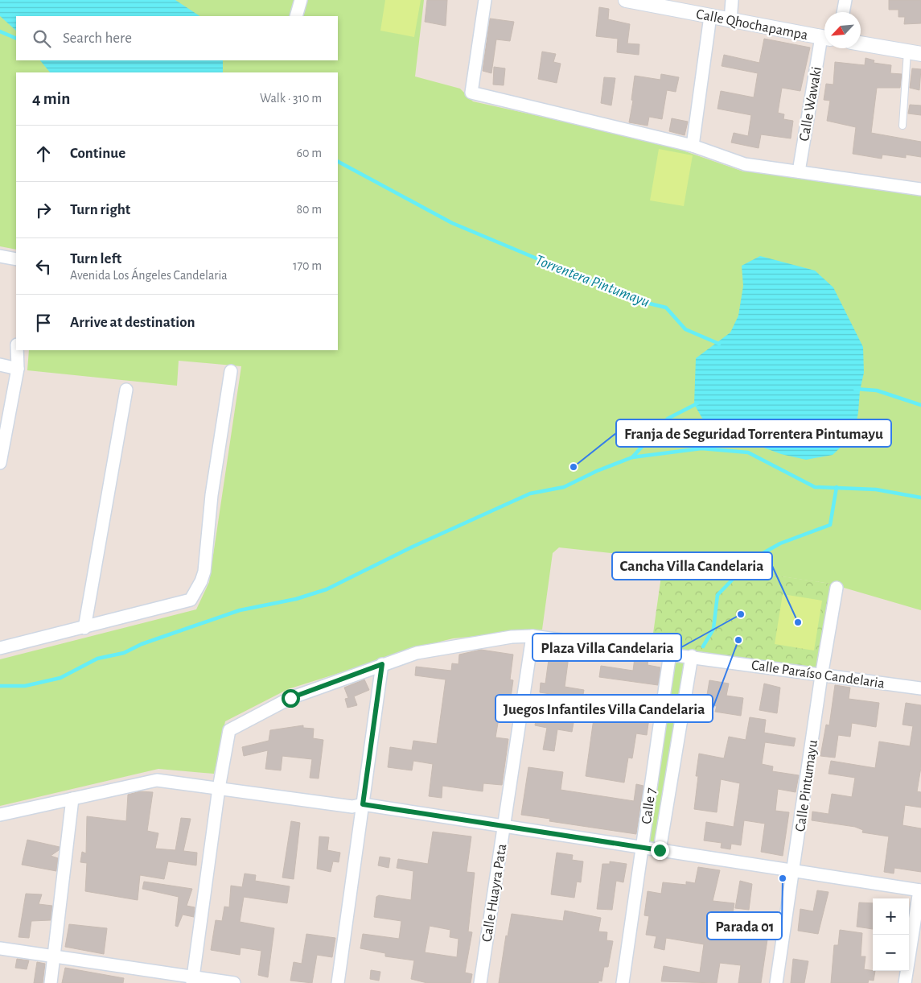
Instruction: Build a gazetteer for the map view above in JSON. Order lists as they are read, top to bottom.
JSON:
{
  "streets": {
    "street": [
      "Calle Qhochapampa",
      "Calle Wawaki",
      "Calle Paraíso Candelaria",
      "Calle Pintumayu",
      "Calle 7",
      "Calle Huayra Pata"
    ]
  },
  "crossings": [
    ["Calle Paraíso Candelaria", "Calle Pintumayu"],
    ["Calle Paraíso Candelaria", "Calle 7"],
    ["Calle Paraíso Candelaria", "Calle Huayra Pata"]
  ],
  "water": ["Torrentera Pintumayu"],
  "places": [
    "Franja de Seguridad Torrentera Pintumayu",
    "Plaza Villa Candelaria",
    "Cancha Villa Candelaria",
    "Juegos Infantiles Villa Candelaria",
    "Parada 01"
  ],
  "north": "bottom left",
  "page": {
    "search": "Search here",
    "heading": ["4 min", "Walk · 310 m"],
    "list": [
      ["Continue", "60 m"],
      ["Turn right", "80 m"],
      ["Turn left", "Avenida Los Ángeles Candelaria", "170 m"],
      "Arrive at destination"
    ],
    "map_buttons": ["+", "−"]
  }
}
